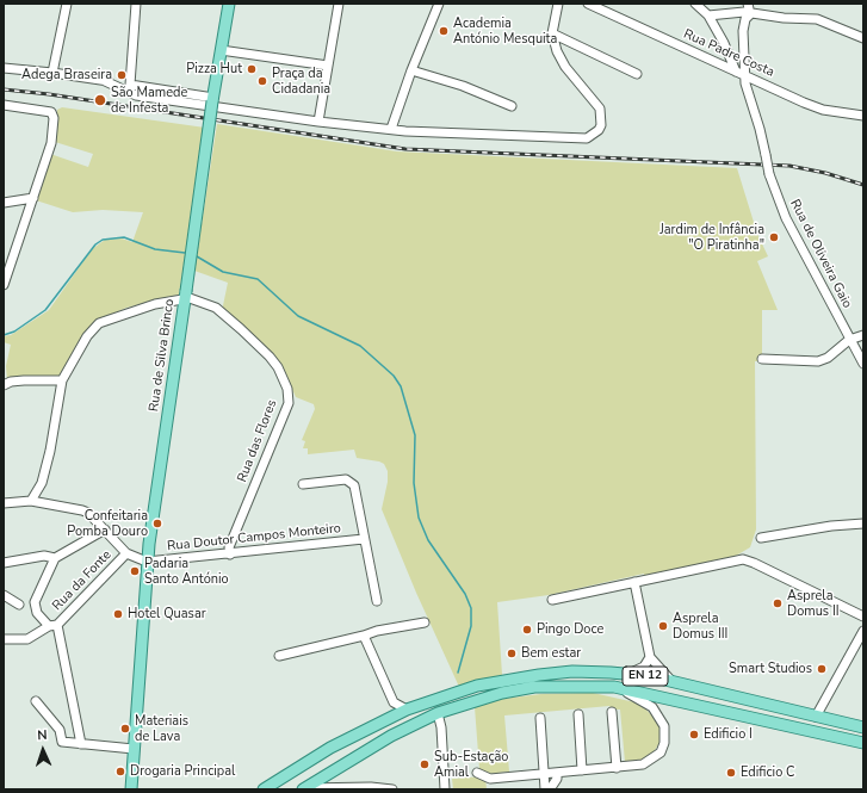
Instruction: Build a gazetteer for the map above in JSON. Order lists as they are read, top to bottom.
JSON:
{
  "streets": {
    "main road": ["Rua de Silva Brinco", "EN 12"],
    "street": [
      "Rua Padre Costa",
      "Rua de Oliveira Gaio",
      "Rua das Flores",
      "Rua Doutor Campos Monteiro",
      "Rua da Fonte"
    ]
  },
  "crossings": [
    ["Rua Padre Costa", "Rua de Oliveira Gaio"],
    ["Rua de Silva Brinco", "Rua das Flores"],
    ["Rua de Silva Brinco", "Rua Doutor Campos Monteiro"],
    ["Rua das Flores", "Rua Doutor Campos Monteiro"]
  ],
  "places": [
    "Academia António Mesquita",
    "Pizza Hut",
    "Adega Braseira",
    "Praça da Cidadania",
    "São Mamede de Infesta",
    "Jardim de Infância \"O Piratinha\"",
    "Confeitaria Pomba Douro",
    "Padaria Santo António",
    "Asprela Domus II",
    "Hotel Quasar",
    "Asprela Domus III",
    "Pingo Doce",
    "Bem estar",
    "Smart Studios",
    "Materiais de Lava",
    "Edificio I",
    "Sub-Estação Amial",
    "Drogaria Principal",
    "Edificio C"
  ],
  "north": "top"
}
